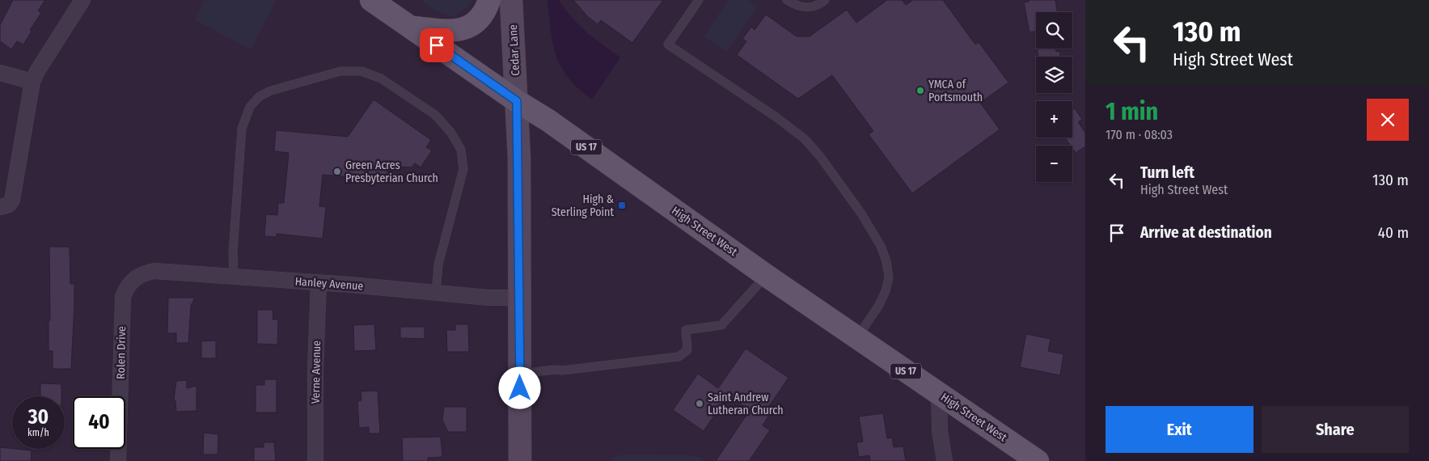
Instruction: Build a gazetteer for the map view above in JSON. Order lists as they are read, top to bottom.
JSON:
{
  "streets": {
    "main road": ["US 17", "High Street West"],
    "street": [
      "Cedar Lane",
      "Hanley Avenue",
      "Rolen Drive",
      "Verne Avenue"
    ]
  },
  "crossings": [
    ["Cedar Lane", "High Street West"],
    ["Cedar Lane", "Hanley Avenue"],
    ["Hanley Avenue", "Rolen Drive"],
    ["Hanley Avenue", "Verne Avenue"]
  ],
  "places": {
    "other": ["YMCA of Portsmouth", "Green Acres Presbyterian Church", "Saint Andrew Lutheran Church"],
    "transit": ["High & Sterling Point"]
  },
  "page": {
    "turn": ["130 m", "High Street West"],
    "map_buttons": ["+", "−"],
    "heading": ["1 min", "170 m · 08:03"],
    "list": [
      {
        "name": "Turn left",
        "note": "High Street West",
        "value": "130 m"
      },
      {
        "name": "Arrive at destination",
        "value": "40 m"
      }
    ],
    "speed": "30 km/h",
    "limit": "40",
    "buttons": ["Exit", "Share"]
  }
}
